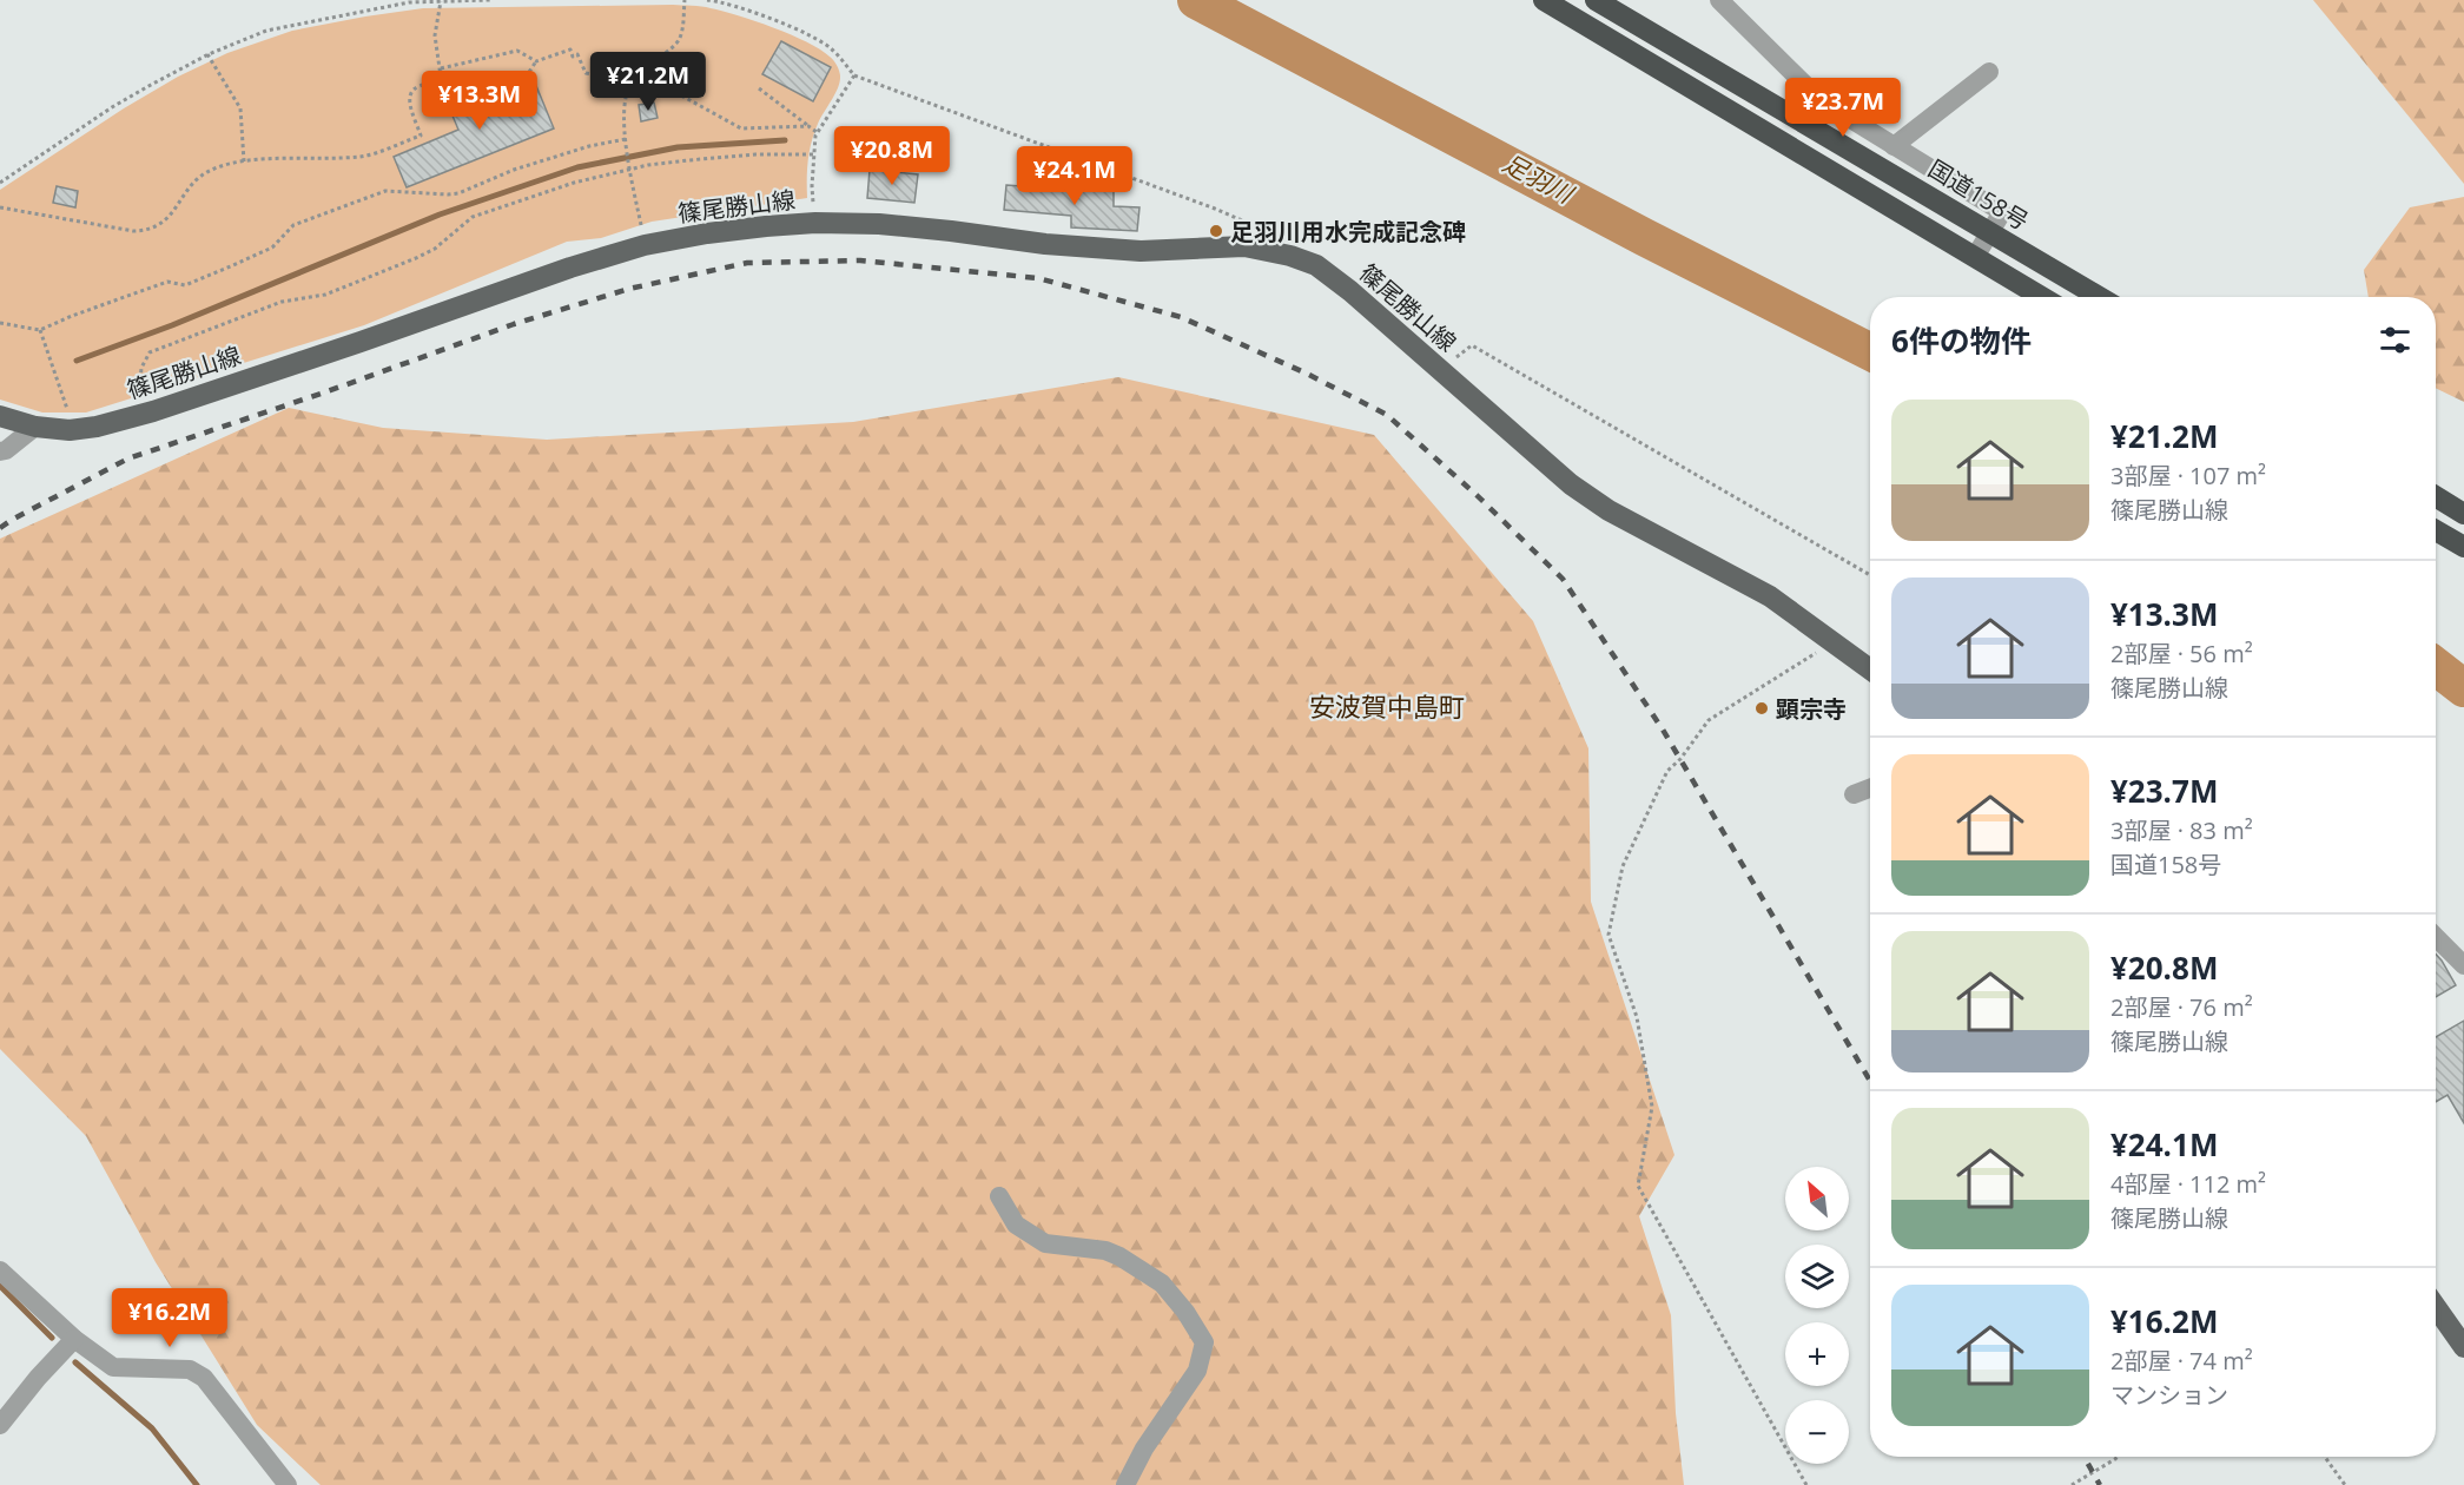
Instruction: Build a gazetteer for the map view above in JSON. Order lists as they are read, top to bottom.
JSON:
{
  "streets": {
    "highway": ["国道158号"],
    "main road": ["篠尾勝山線"]
  },
  "districts": ["安波賀中島町"],
  "water": ["足羽川"],
  "places": ["足羽川用水完成記念碑", "顕宗寺"],
  "north": "top left",
  "page": {
    "price": [
      "¥21.2M",
      "¥13.3M",
      "¥23.7M",
      "¥20.8M",
      "¥24.1M",
      "¥16.2M"
    ],
    "heading": "6件の物件",
    "list": [
      {
        "name": "¥21.2M",
        "note": "3部屋 · 107 m² · 篠尾勝山線"
      },
      {
        "name": "¥13.3M",
        "note": "2部屋 · 56 m² · 篠尾勝山線"
      },
      {
        "name": "¥23.7M",
        "note": "3部屋 · 83 m² · 国道158号"
      },
      {
        "name": "¥20.8M",
        "note": "2部屋 · 76 m² · 篠尾勝山線"
      },
      {
        "name": "¥24.1M",
        "note": "4部屋 · 112 m² · 篠尾勝山線"
      },
      {
        "name": "¥16.2M",
        "note": "2部屋 · 74 m² · マンション"
      }
    ],
    "map_buttons": ["+", "−"]
  }
}
